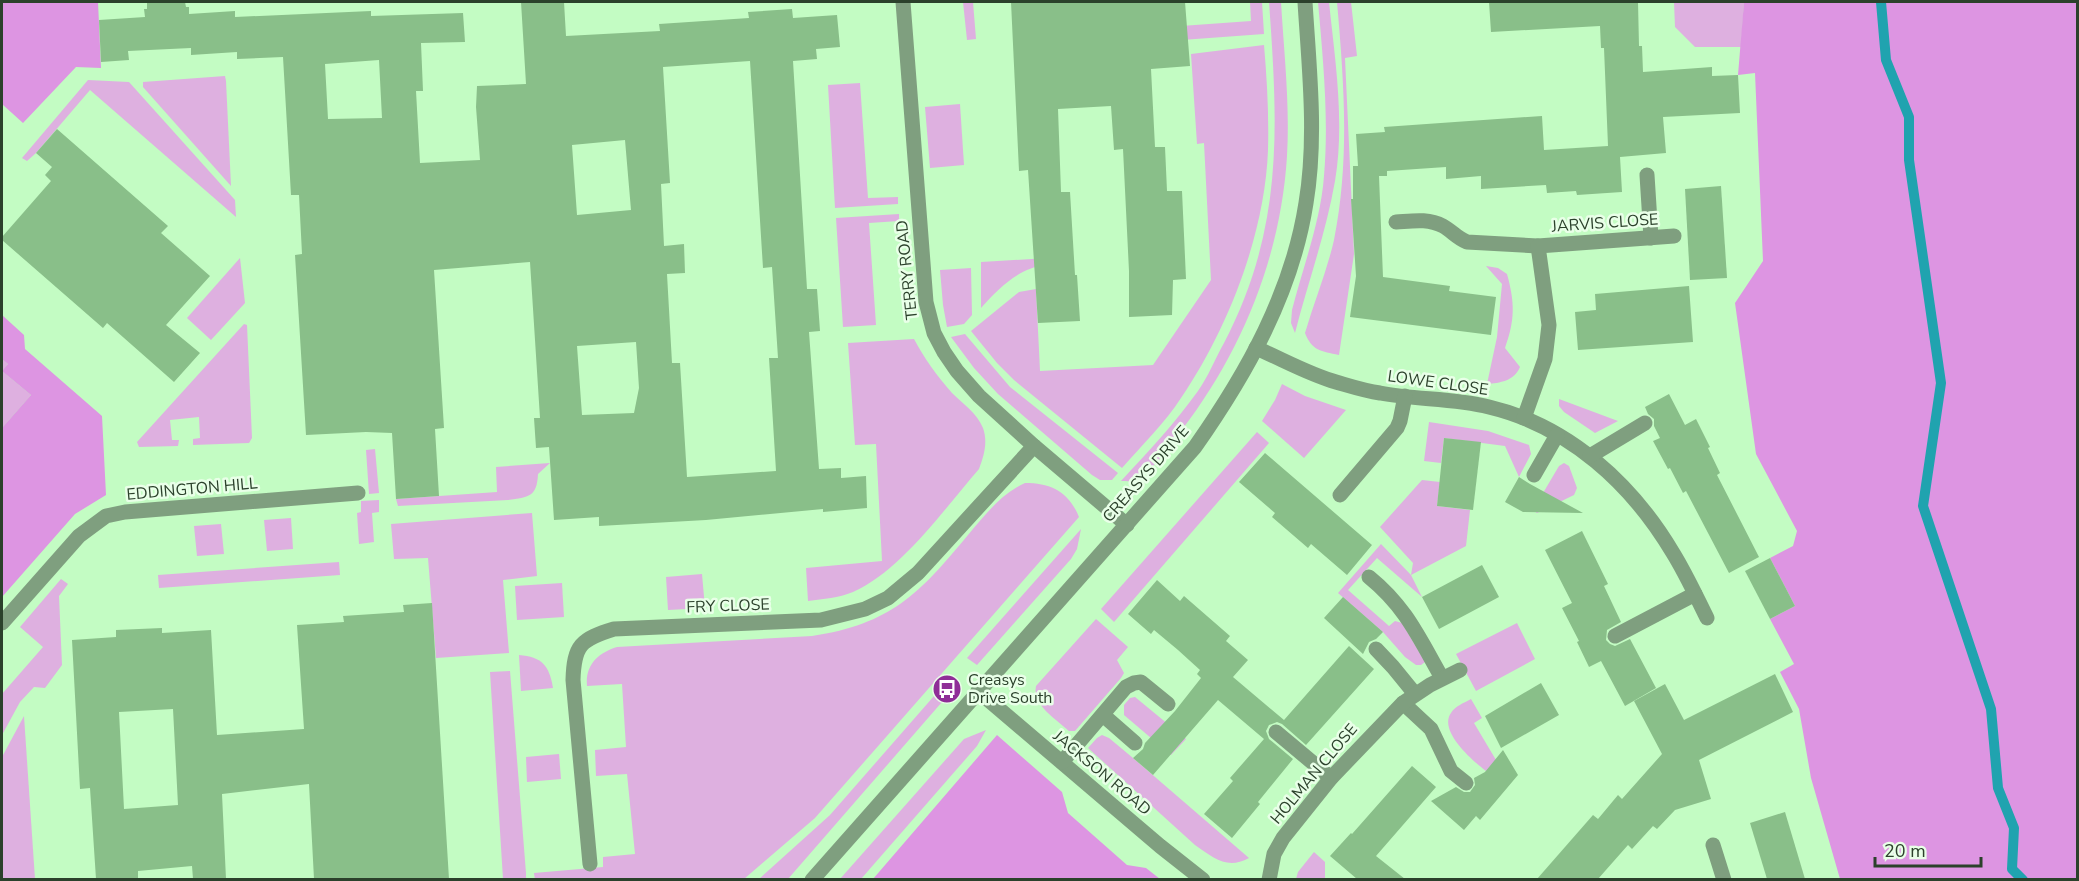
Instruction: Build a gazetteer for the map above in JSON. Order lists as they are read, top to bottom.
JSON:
{
  "streets": {
    "street": [
      "JARVIS CLOSE",
      "TERRY ROAD",
      "LOWE CLOSE",
      "CREASYS DRIVE",
      "EDDINGTON HILL",
      "FRY CLOSE",
      "JACKSON ROAD",
      "HOLMAN CLOSE"
    ]
  },
  "crossings": [
    ["JARVIS CLOSE", "LOWE CLOSE"],
    ["TERRY ROAD", "CREASYS DRIVE"],
    ["TERRY ROAD", "FRY CLOSE"],
    ["LOWE CLOSE", "CREASYS DRIVE"],
    ["CREASYS DRIVE", "JACKSON ROAD"]
  ],
  "places": {
    "bus stop": ["Creasys Drive South"]
  },
  "scale_bar": "20 m"
}
